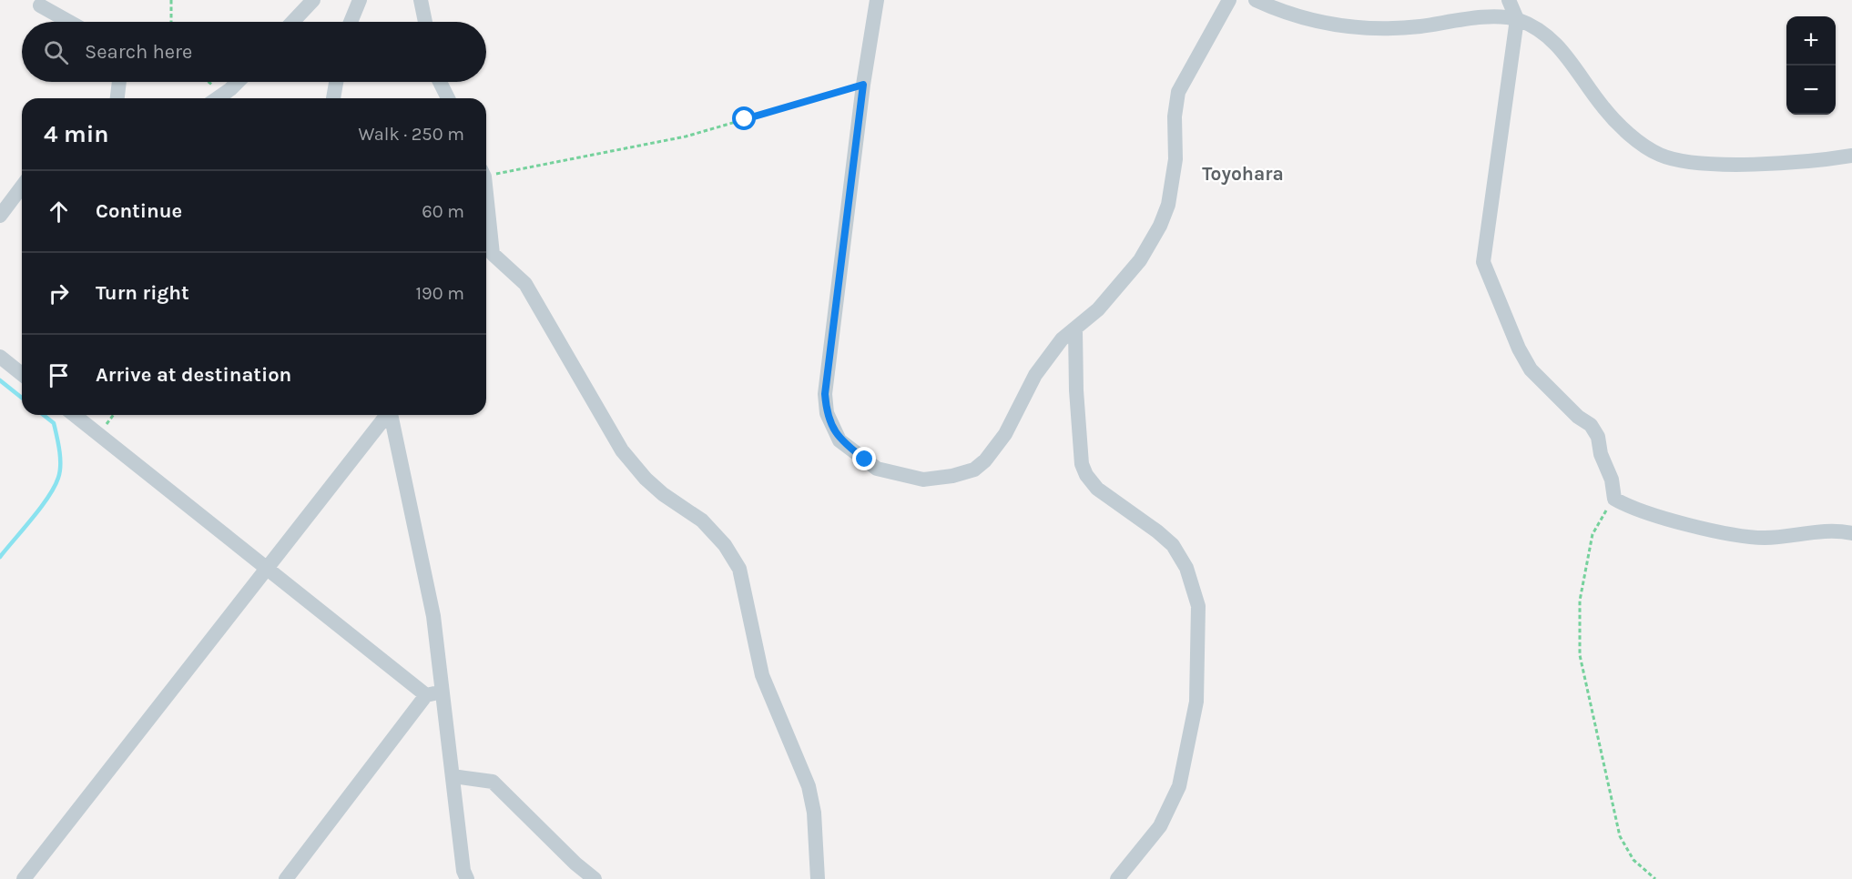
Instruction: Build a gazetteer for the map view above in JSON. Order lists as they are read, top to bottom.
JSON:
{
  "districts": ["Toyohara"],
  "page": {
    "map_buttons": ["+", "−"],
    "search": "Search here",
    "heading": ["4 min", "Walk · 250 m"],
    "list": [
      ["Continue", "60 m"],
      ["Turn right", "190 m"],
      "Arrive at destination"
    ]
  }
}
